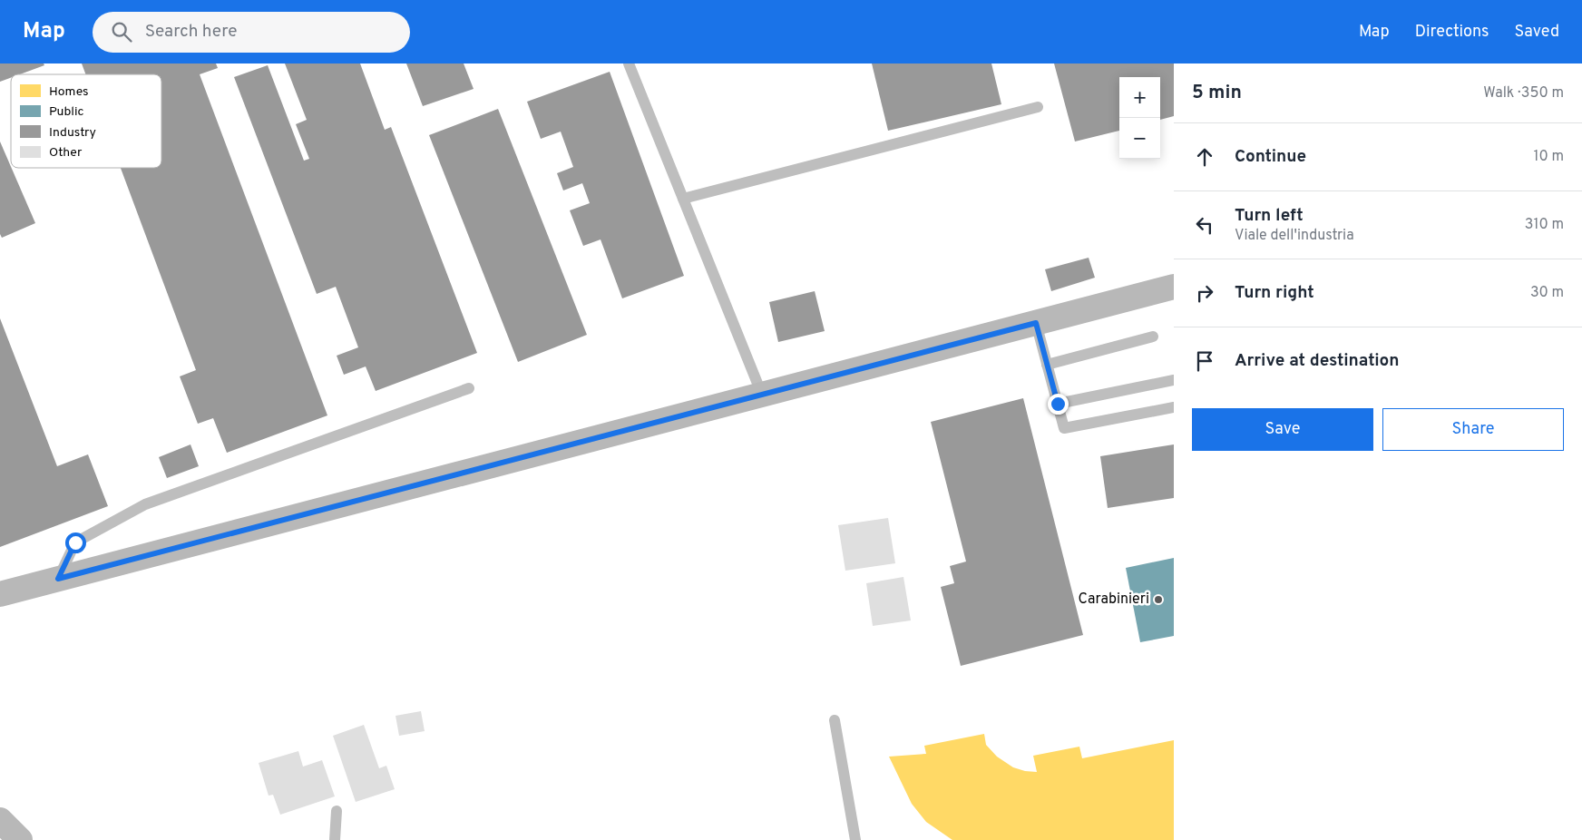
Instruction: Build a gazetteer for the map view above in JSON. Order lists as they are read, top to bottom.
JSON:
{
  "places": ["Carabinieri"],
  "legend": [
    "Homes",
    "Public",
    "Industry",
    "Other"
  ],
  "page": {
    "header": "Map",
    "search": "Search here",
    "nav": ["Map", "Directions", "Saved"],
    "heading": ["5 min", "Walk · 350 m"],
    "map_buttons": ["+", "−"],
    "list": [
      ["Continue", "10 m"],
      ["Turn left", "Viale dell'industria", "310 m"],
      ["Turn right", "30 m"],
      "Arrive at destination"
    ],
    "buttons": ["Save", "Share"]
  }
}
